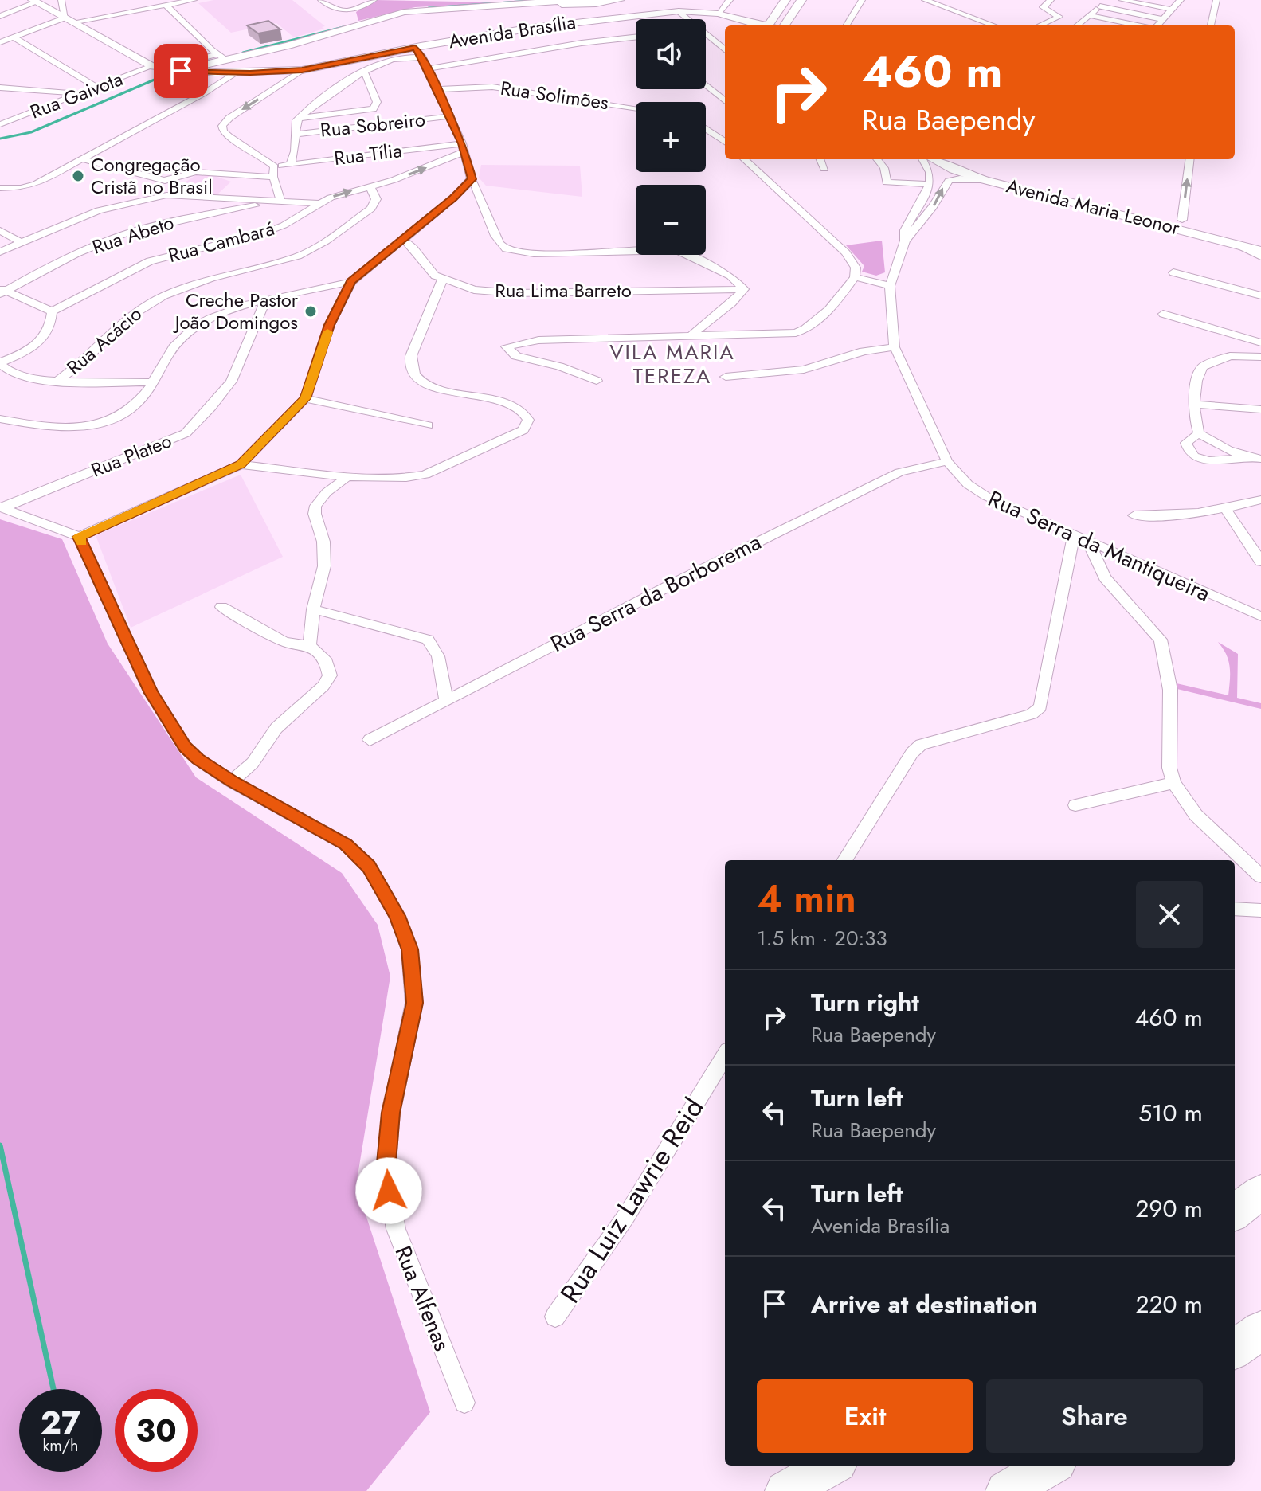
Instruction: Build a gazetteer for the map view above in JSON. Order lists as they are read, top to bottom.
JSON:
{
  "streets": {
    "street": [
      "Avenida Brasília",
      "Rua Gaivota",
      "Rua Solimões",
      "Rua Sobreiro",
      "Rua Tília",
      "Avenida Maria Leonor",
      "Rua Abeto",
      "Rua Cambará",
      "Rua Lima Barreto",
      "Rua Acácio",
      "Rua Plateo",
      "Rua Serra da Mantiqueira",
      "Rua Serra da Borborema",
      "Rua Luiz Lawrie Reid",
      "Rua Alfenas"
    ]
  },
  "crossings": [
    ["Avenida Brasília", "Rua Gaivota"],
    ["Rua Tília", "Rua Cambará"],
    ["Rua Cambará", "Rua Acácio"],
    ["Rua Serra da Mantiqueira", "Rua Serra da Borborema"]
  ],
  "districts": ["VILA MARIA TEREZA"],
  "places": ["Congregação Cristã no Brasil", "Creche Pastor João Domingos"],
  "page": {
    "map_buttons": ["+", "−"],
    "turn": ["460 m", "Rua Baependy"],
    "heading": ["4 min", "1.5 km · 20:33"],
    "list": [
      {
        "name": "Turn right",
        "note": "Rua Baependy",
        "value": "460 m"
      },
      {
        "name": "Turn left",
        "note": "Rua Baependy",
        "value": "510 m"
      },
      {
        "name": "Turn left",
        "note": "Avenida Brasília",
        "value": "290 m"
      },
      {
        "name": "Arrive at destination",
        "value": "220 m"
      }
    ],
    "buttons": ["Exit", "Share"],
    "speed": "27 km/h",
    "limit": "30"
  }
}
